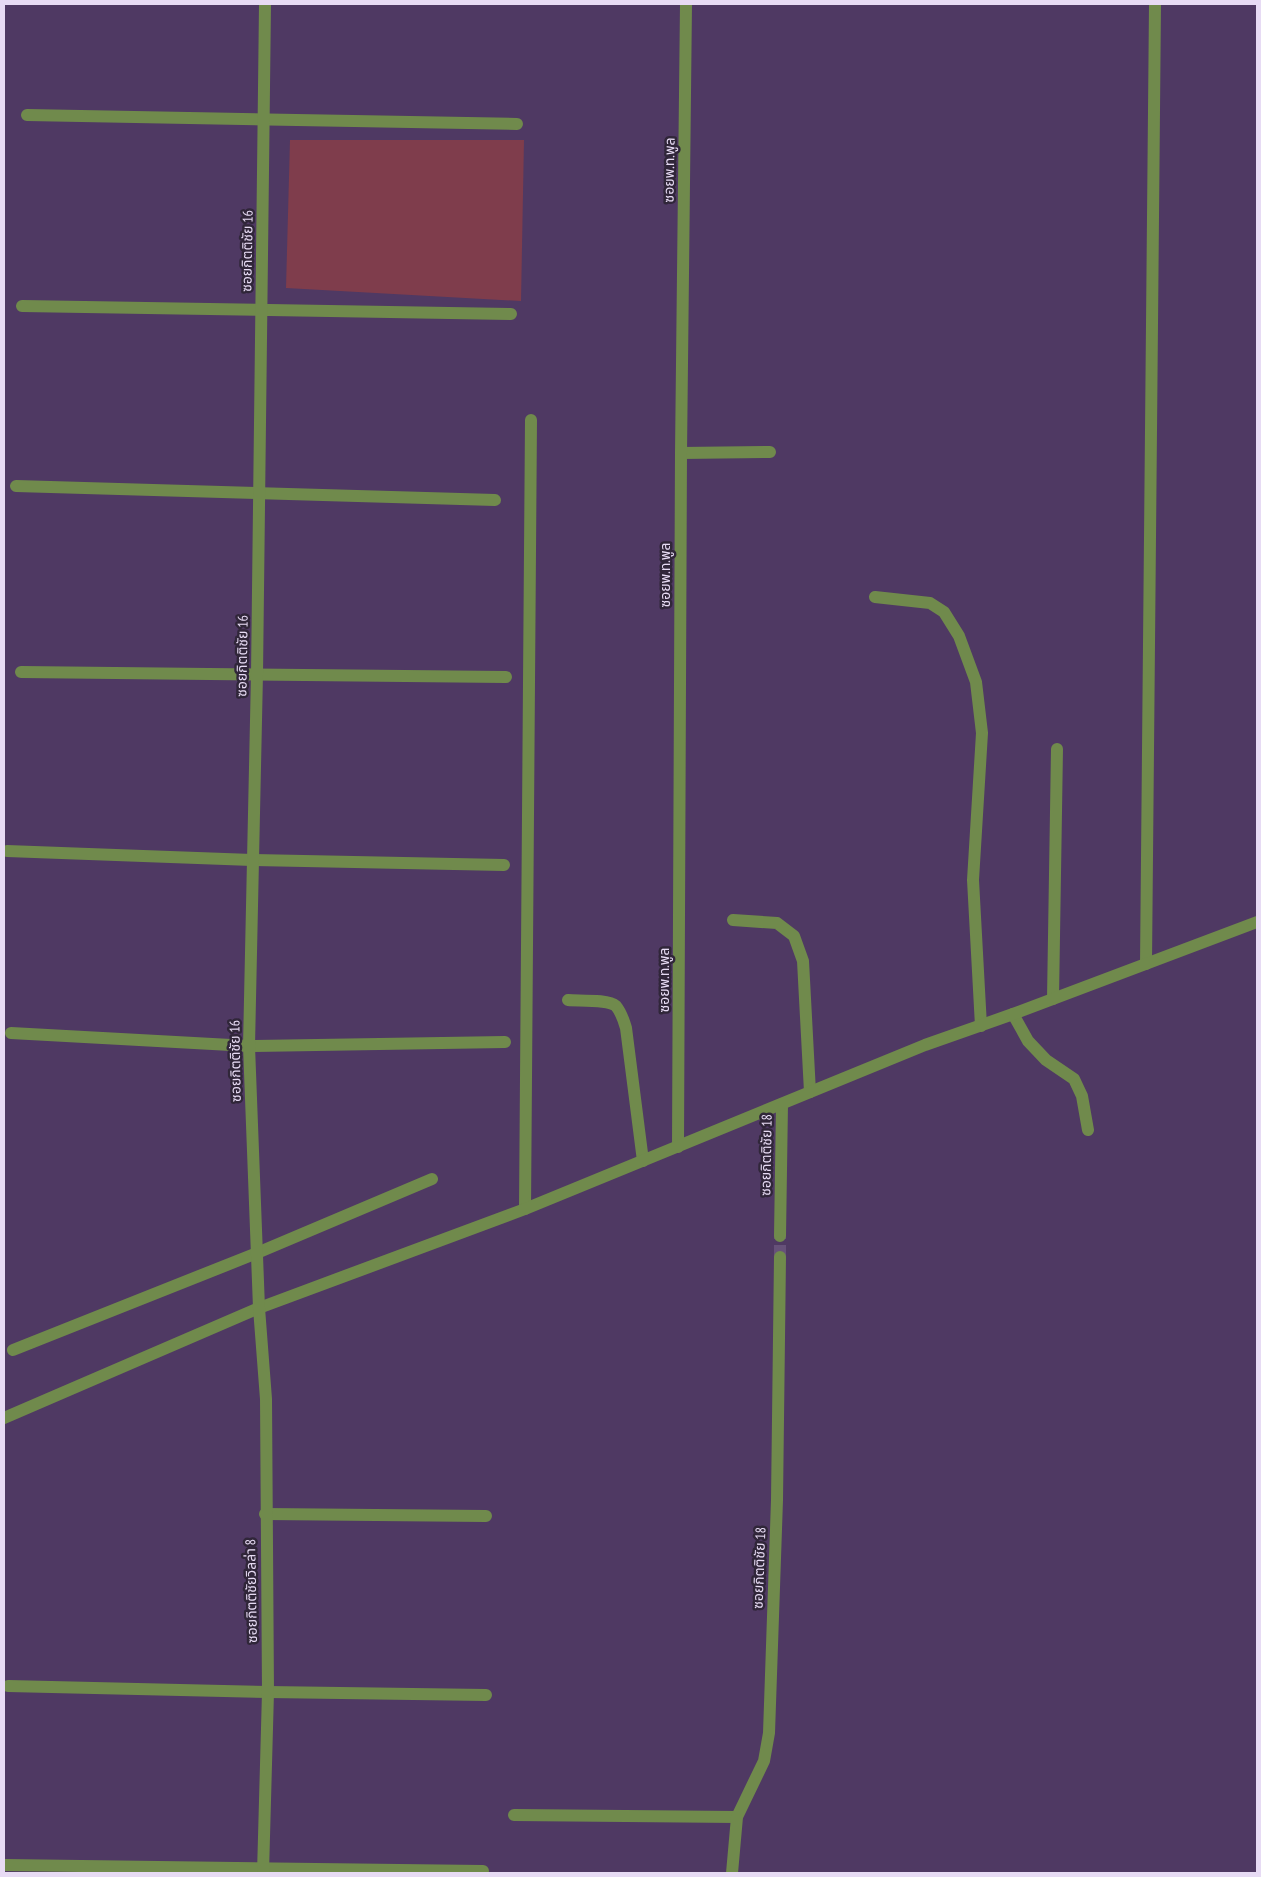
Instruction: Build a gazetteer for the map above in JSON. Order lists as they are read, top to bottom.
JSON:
{
  "streets": {
    "street": [
      "ซอยพ.ท.พูล",
      "ซอยกิตติชัย 16",
      "ซอยกิตติชัย 18",
      "ซอยกิตติชัยวิลล่า 8"
    ]
  },
  "crossings": [
    ["ซอยกิตติชัย 16", "ซอยกิตติชัยวิลล่า 8"]
  ]
}
